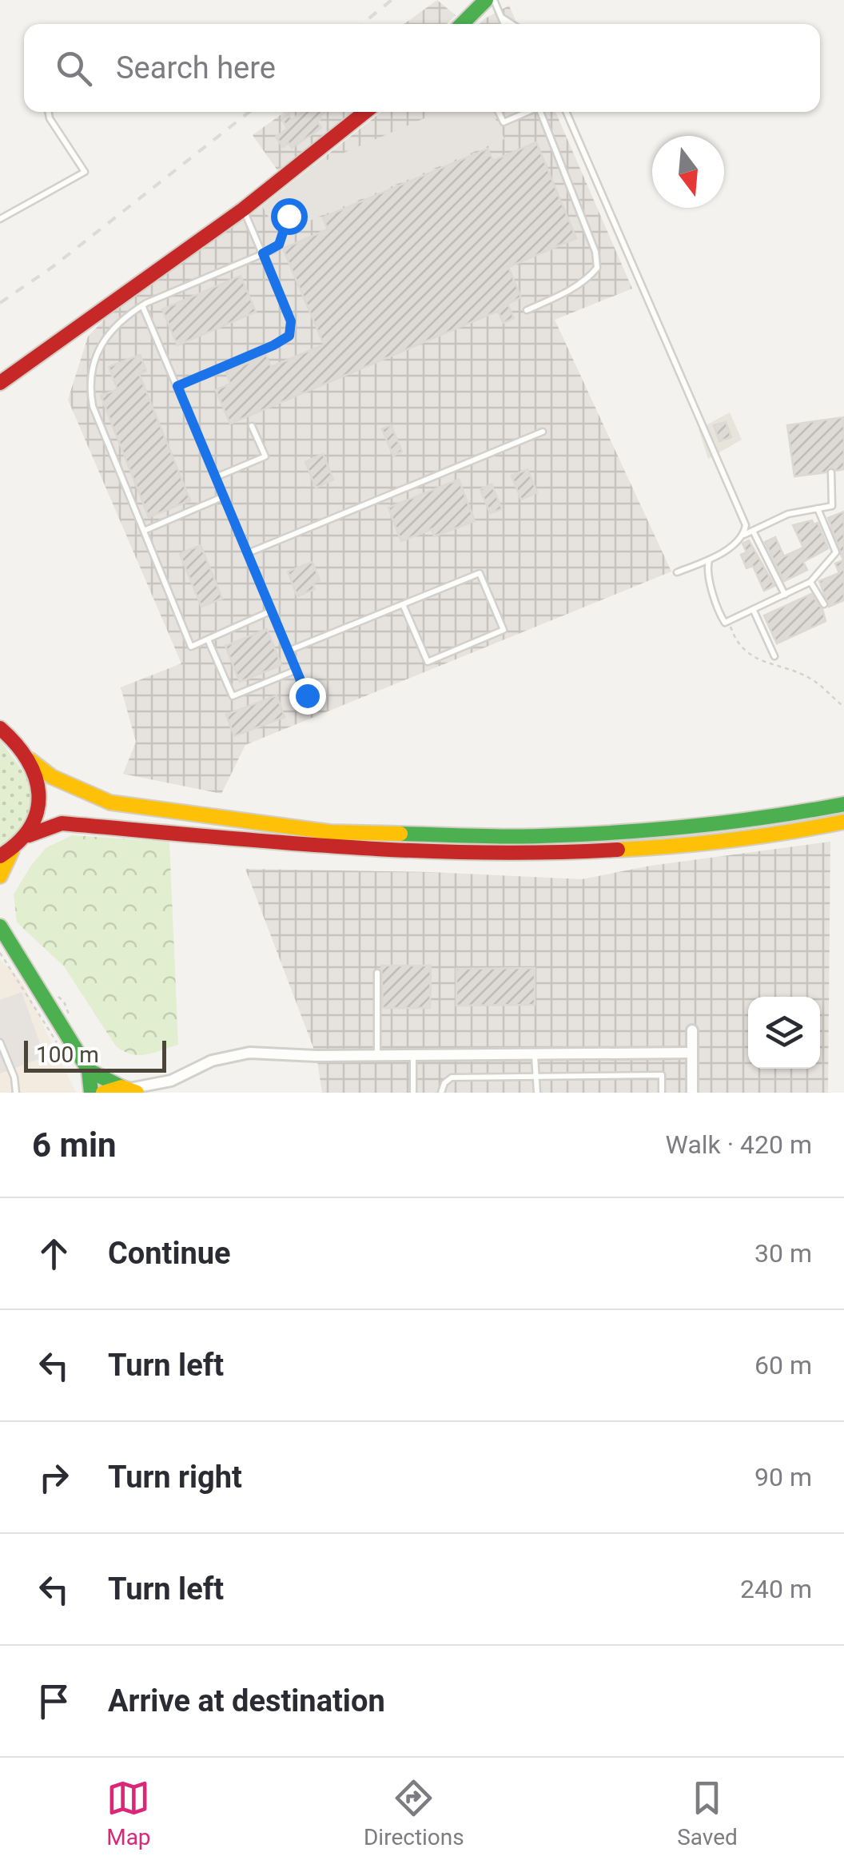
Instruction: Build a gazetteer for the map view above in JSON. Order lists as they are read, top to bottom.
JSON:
{
  "scale_bar": "100 m",
  "north": "bottom",
  "page": {
    "search": "Search here",
    "scale": "100 m",
    "heading": ["6 min", "Walk · 420 m"],
    "list": [
      ["Continue", "30 m"],
      ["Turn left", "60 m"],
      ["Turn right", "90 m"],
      ["Turn left", "240 m"],
      "Arrive at destination"
    ],
    "nav": ["Map", "Directions", "Saved"]
  }
}
